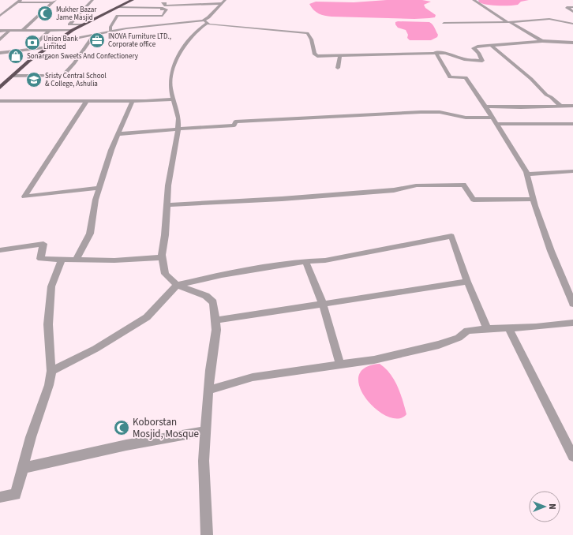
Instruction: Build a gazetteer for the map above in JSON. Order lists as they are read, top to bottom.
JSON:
{
  "places": {
    "mosque": ["Mukher Bazar Jame Masjid", "Koborstan Mosjid, Mosque"],
    "office": ["INOVA Furniture LTD., Corporate office"],
    "bank": ["Union Bank Limited"],
    "shop": ["Sonargaon Sweets And Confectionery"],
    "school or university": ["Sristy Central School & College, Ashulia"]
  },
  "north": "right"
}
